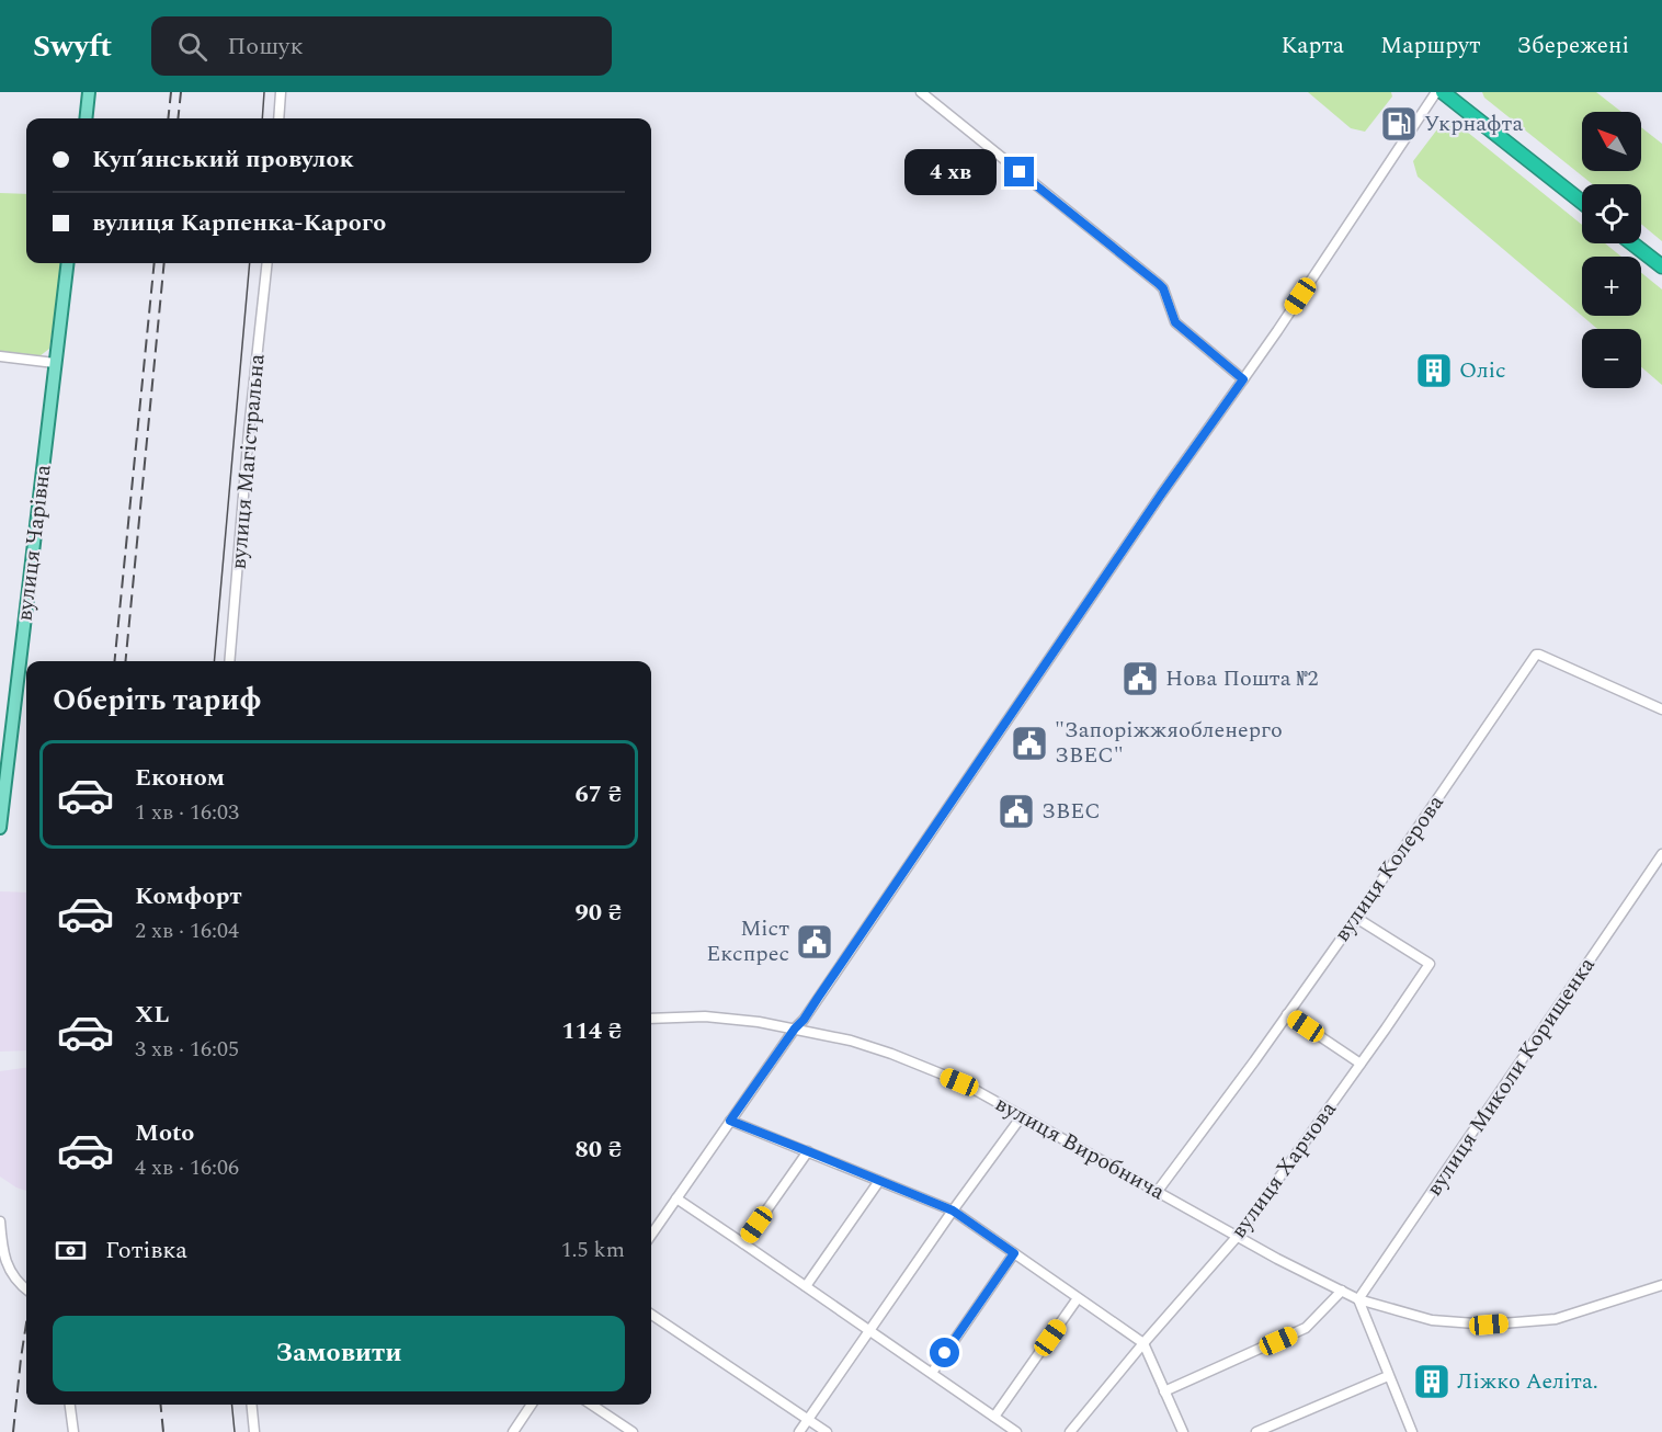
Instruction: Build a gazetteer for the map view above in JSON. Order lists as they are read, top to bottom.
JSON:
{
  "streets": {
    "main road": ["вулиця Чарівна"],
    "street": [
      "вулиця Магістральна",
      "вулиця Колерова",
      "вулиця Миколи Корищенка",
      "вулиця Виробнича",
      "вулиця Харчова"
    ]
  },
  "crossings": [
    ["вулиця Колерова", "вулиця Виробнича"],
    ["вулиця Колерова", "вулиця Харчова"],
    ["вулиця Миколи Корищенка", "вулиця Виробнича"],
    ["вулиця Виробнича", "вулиця Харчова"]
  ],
  "places": {
    "fuel station": ["Укрнафта"],
    "building": ["Оліс", "Ліжко Аеліта."],
    "public building": [
      "Нова Пошта №2",
      "\"Запоріжжяобленерго ЗВЕС\"",
      "ЗВЕС",
      "Мiст Експрес"
    ]
  },
  "north": "top left",
  "page": {
    "header": "Swyft",
    "search": "Пошук",
    "nav": ["Карта", "Маршрут", "Збережені"],
    "map_buttons": ["+", "−"],
    "banner": ["Куп’янський провулок", "вулиця Карпенка-Карого"],
    "bubble": "4 хв",
    "heading": "Оберіть тариф",
    "list": [
      {
        "name": "Економ",
        "note": "1 хв · 16:03",
        "value": "67 ₴"
      },
      {
        "name": "Комфорт",
        "note": "2 хв · 16:04",
        "value": "90 ₴"
      },
      {
        "name": "XL",
        "note": "3 хв · 16:05",
        "value": "114 ₴"
      },
      {
        "name": "Moto",
        "note": "4 хв · 16:06",
        "value": "80 ₴"
      }
    ],
    "pay": ["Готівка", "1.5 km"],
    "buttons": "Замовити"
  }
}
